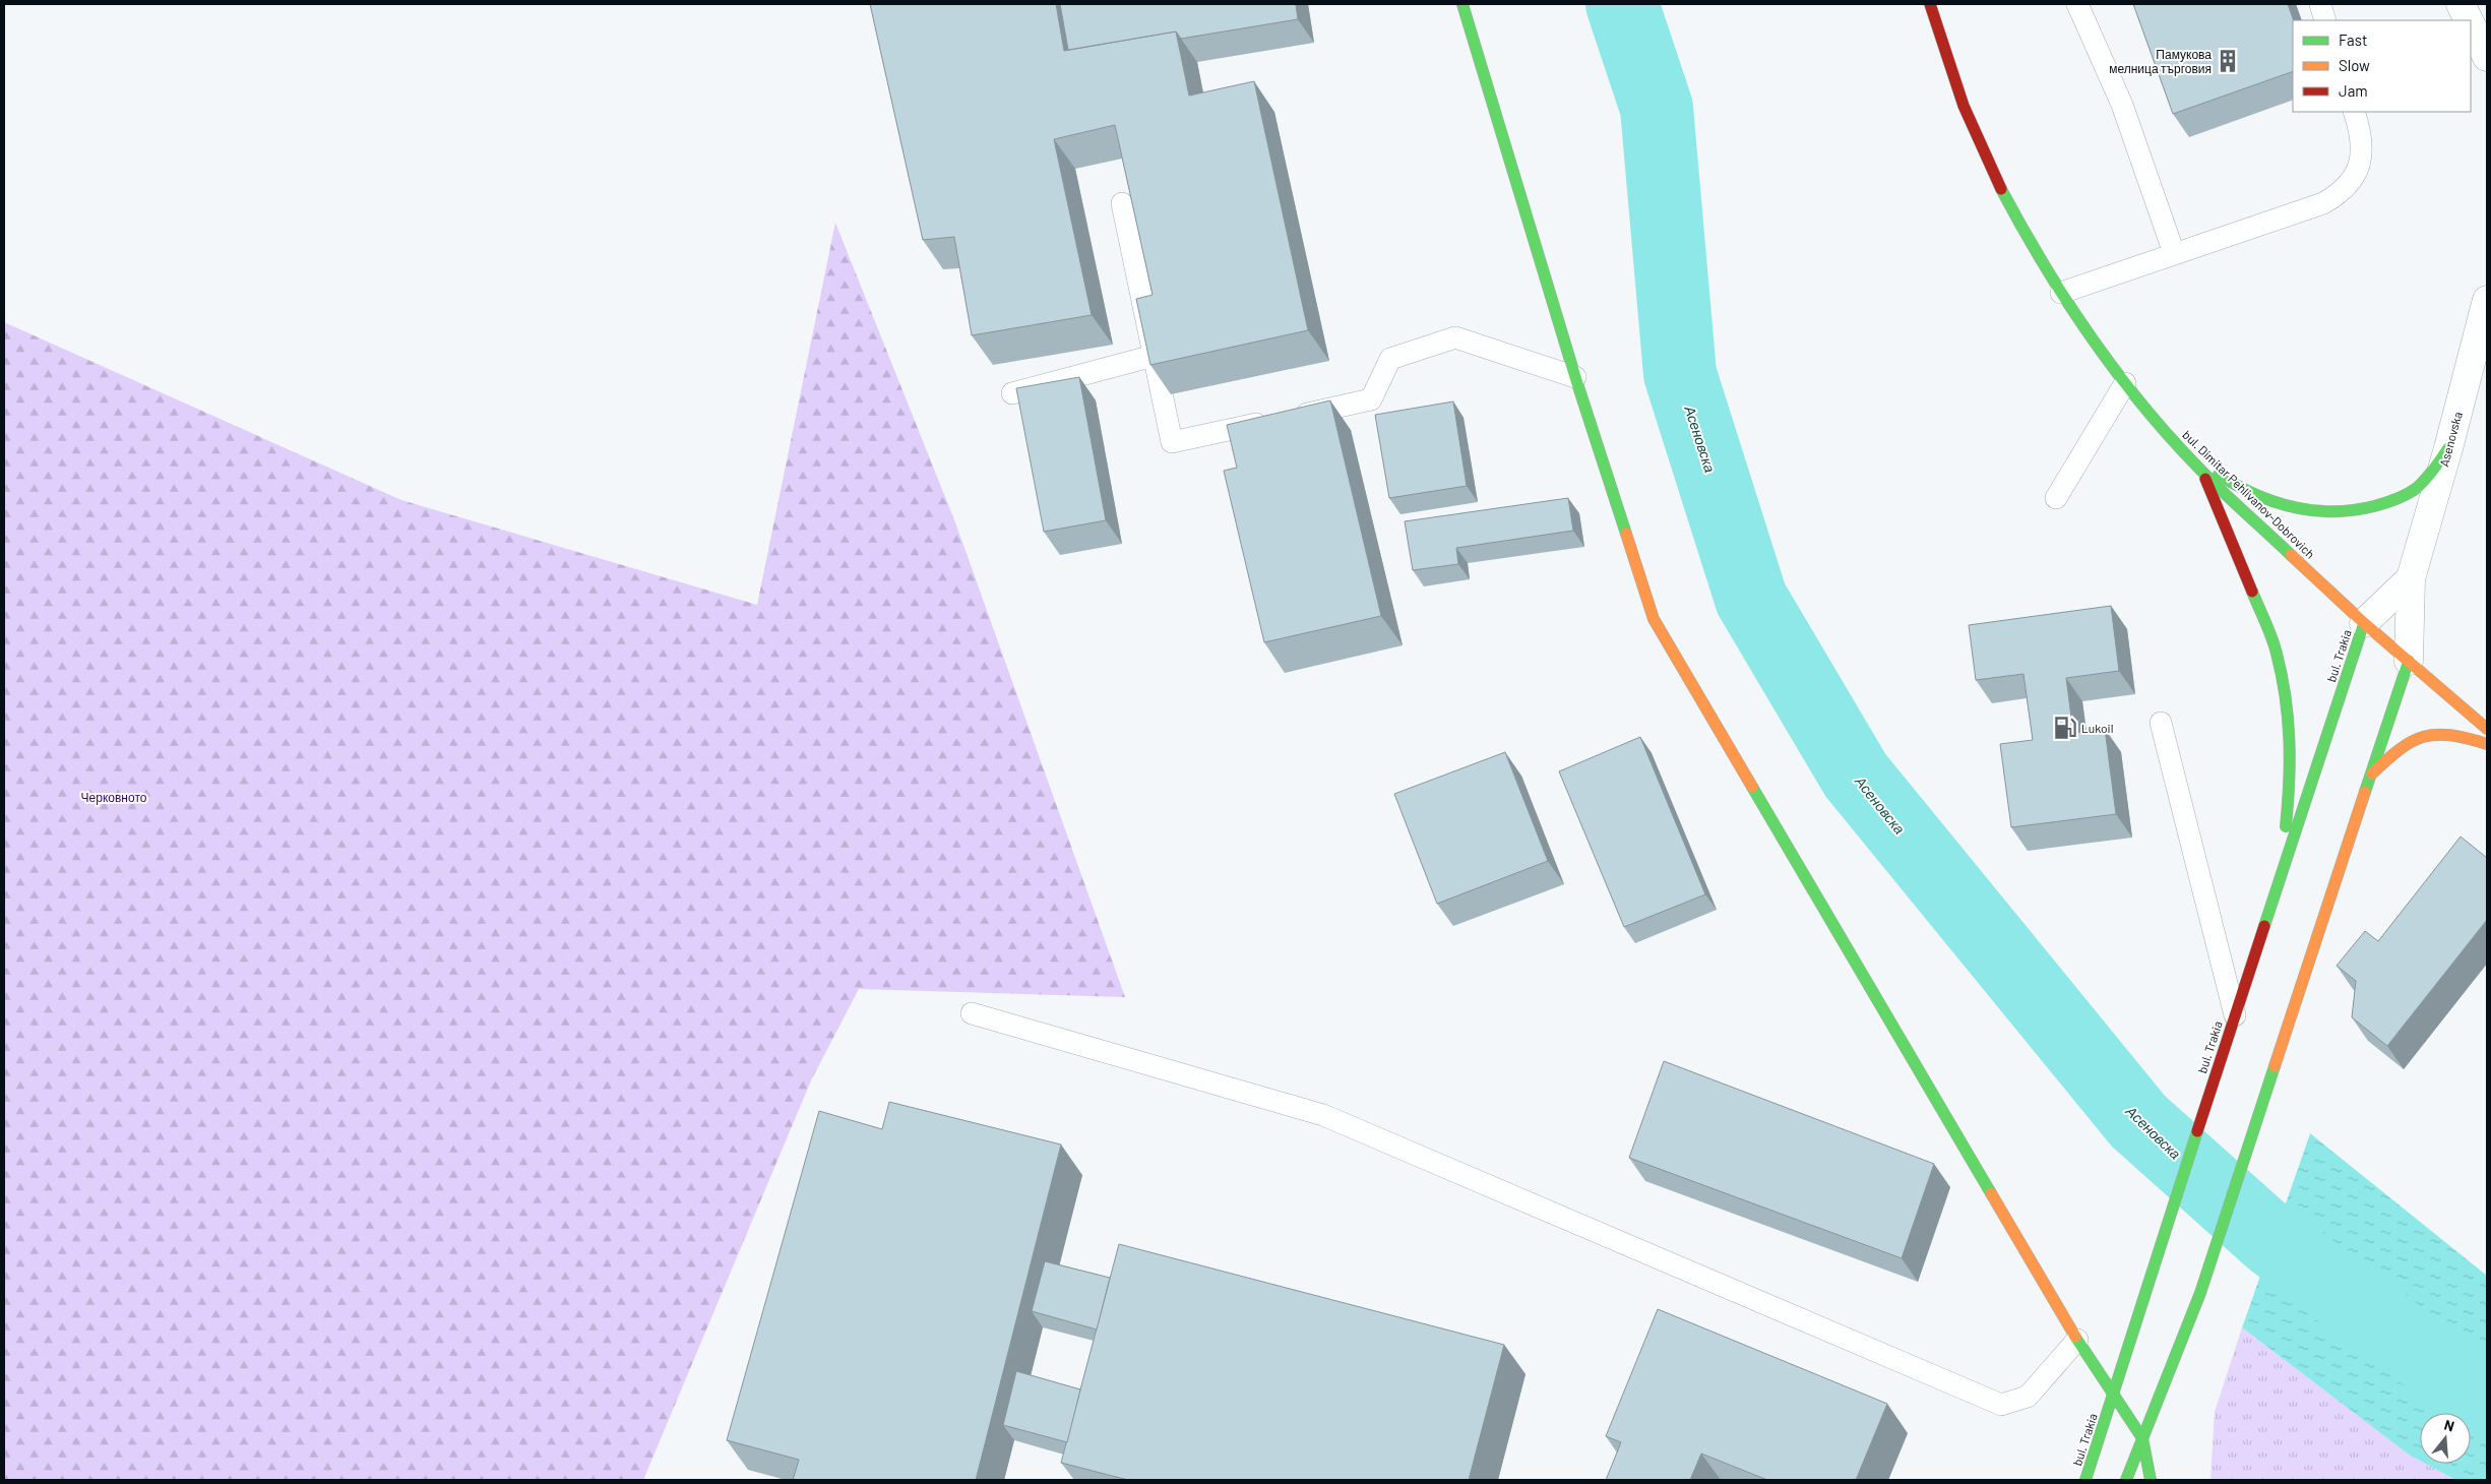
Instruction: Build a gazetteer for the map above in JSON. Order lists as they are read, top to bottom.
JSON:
{
  "streets": {
    "main road": ["bul. Dimitar Pehlivanov-Dobrovich", "bul. Trakia"],
    "street": ["Asenovska"]
  },
  "crossings": [
    ["Asenovska", "bul. Dimitar Pehlivanov-Dobrovich"],
    ["bul. Dimitar Pehlivanov-Dobrovich", "bul. Trakia"]
  ],
  "water": ["Асеновска"],
  "parks": ["Черковното"],
  "places": {
    "building": ["Памукова мелница търговия"],
    "fuel station": ["Lukoil"]
  },
  "legend": ["Fast", "Slow", "Jam"],
  "north": "top"
}
